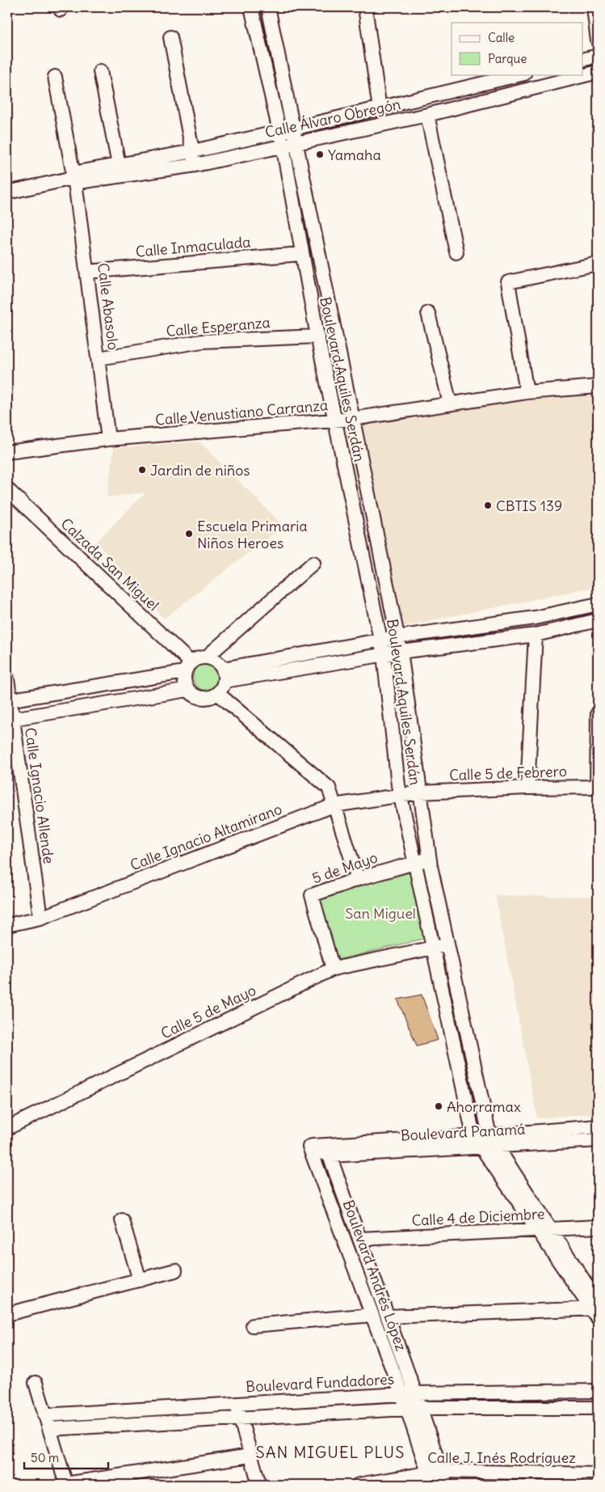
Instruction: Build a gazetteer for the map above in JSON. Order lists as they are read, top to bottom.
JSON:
{
  "streets": {
    "street": [
      "Calle Álvaro Obregón",
      "Calle Inmaculada",
      "Calle Abasolo",
      "Calle Esperanza",
      "Boulevard Aquiles Serdán",
      "Calle Venustiano Carranza",
      "Calzada San Miguel",
      "Calle 5 de Febrero",
      "Calle Ignacio Allende",
      "Calle Ignacio Altamirano",
      "5 de Mayo",
      "Calle 5 de Mayo",
      "Boulevard Panamá",
      "Calle 4 de Diciembre",
      "Boulevard Andrés López",
      "Boulevard Fundadores",
      "Calle J. Inés Rodríguez"
    ]
  },
  "crossings": [
    ["Calle Álvaro Obregón", "Calle Abasolo"],
    ["Calle Álvaro Obregón", "Boulevard Aquiles Serdán"],
    ["Calle Inmaculada", "Calle Abasolo"],
    ["Calle Inmaculada", "Boulevard Aquiles Serdán"],
    ["Calle Abasolo", "Calle Esperanza"],
    ["Calle Abasolo", "Calle Venustiano Carranza"],
    ["Calle Esperanza", "Boulevard Aquiles Serdán"],
    ["Boulevard Aquiles Serdán", "Calle Venustiano Carranza"],
    ["Boulevard Aquiles Serdán", "Calle 5 de Febrero"],
    ["Boulevard Aquiles Serdán", "Calle Ignacio Altamirano"],
    ["Boulevard Aquiles Serdán", "5 de Mayo"],
    ["Boulevard Aquiles Serdán", "Calle 5 de Mayo"],
    ["Boulevard Aquiles Serdán", "Boulevard Panamá"],
    ["Boulevard Aquiles Serdán", "Calle 4 de Diciembre"],
    ["Calle 5 de Febrero", "Calle Ignacio Altamirano"],
    ["Calle Ignacio Allende", "Calle Ignacio Altamirano"],
    ["5 de Mayo", "Calle 5 de Mayo"],
    ["Boulevard Panamá", "Boulevard Andrés López"],
    ["Calle 4 de Diciembre", "Boulevard Andrés López"],
    ["Boulevard Andrés López", "Boulevard Fundadores"],
    ["Boulevard Andrés López", "Calle J. Inés Rodríguez"]
  ],
  "districts": ["SAN MIGUEL PLUS"],
  "parks": ["San Miguel"],
  "places": [
    "Yamaha",
    "Jardin de niños",
    "CBTIS 139",
    "Escuela Primaria Niños Heroes",
    "Ahorramax"
  ],
  "legend": ["Calle", "Parque"],
  "scale_bar": "50 m"
}
